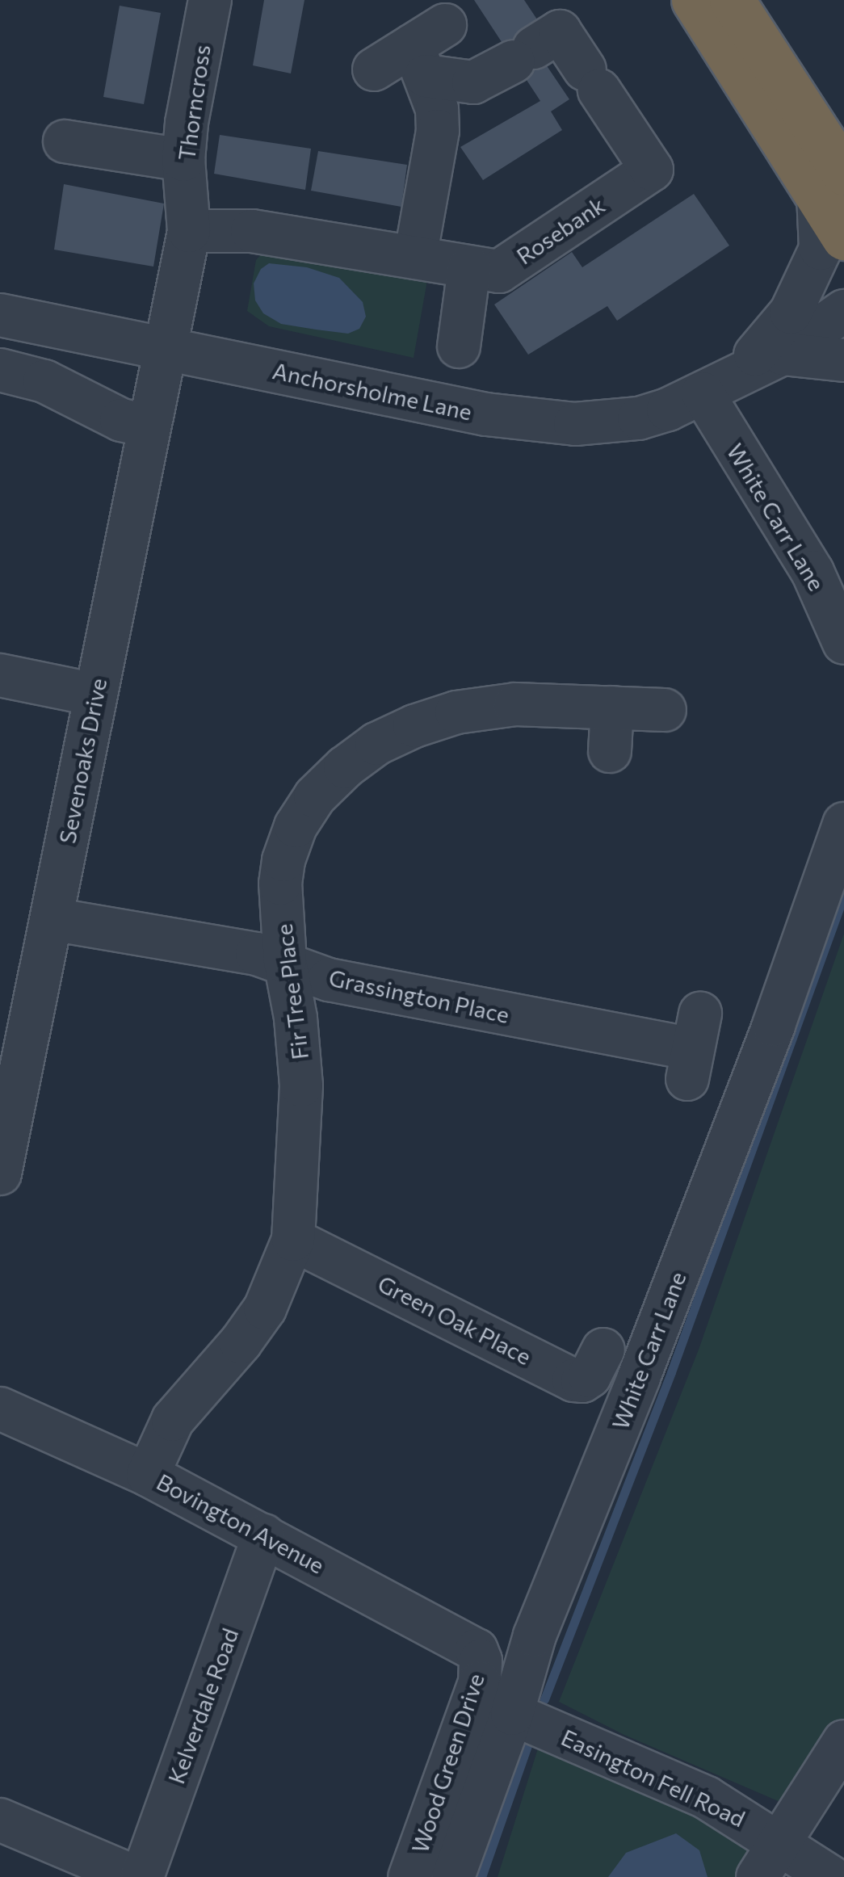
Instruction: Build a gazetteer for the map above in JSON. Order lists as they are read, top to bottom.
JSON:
{
  "streets": {
    "street": [
      "Thorncross",
      "Rosebank",
      "Anchorsholme Lane",
      "White Carr Lane",
      "Sevenoaks Drive",
      "Fir Tree Place",
      "Grassington Place",
      "Green Oak Place",
      "Bovington Avenue",
      "Kelverdale Road",
      "Wood Green Drive",
      "Easington Fell Road"
    ]
  },
  "crossings": [
    ["Thorncross", "Rosebank"],
    ["Thorncross", "Anchorsholme Lane"],
    ["Thorncross", "Sevenoaks Drive"],
    ["Anchorsholme Lane", "White Carr Lane"],
    ["Anchorsholme Lane", "Sevenoaks Drive"],
    ["White Carr Lane", "Easington Fell Road"],
    ["Sevenoaks Drive", "Grassington Place"],
    ["Fir Tree Place", "Grassington Place"],
    ["Fir Tree Place", "Green Oak Place"],
    ["Fir Tree Place", "Bovington Avenue"],
    ["Bovington Avenue", "Kelverdale Road"],
    ["Bovington Avenue", "Wood Green Drive"]
  ]
}
